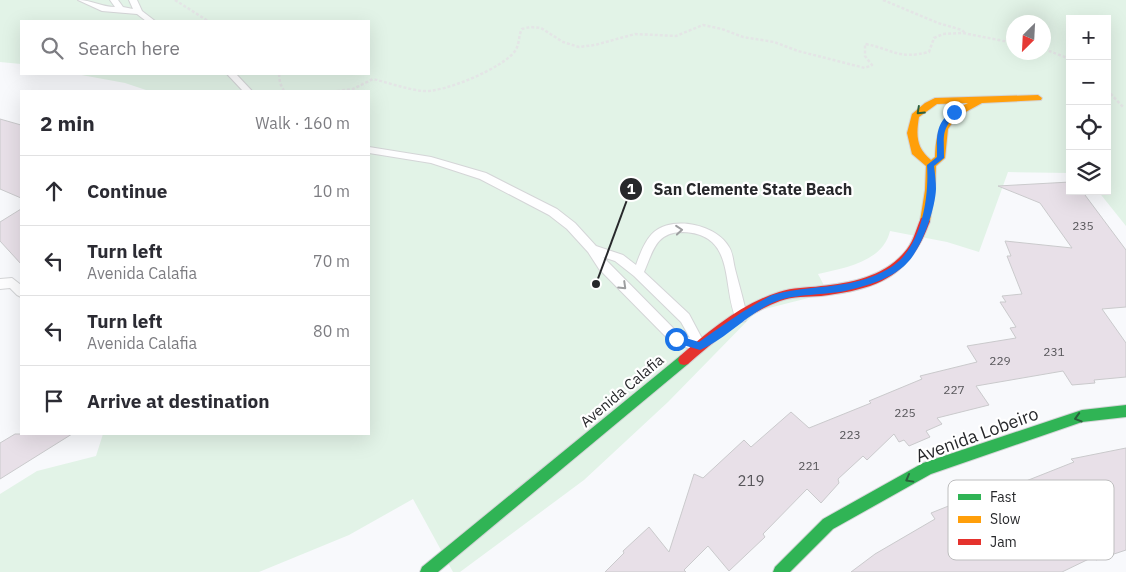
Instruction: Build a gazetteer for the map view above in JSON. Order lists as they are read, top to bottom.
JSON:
{
  "streets": {
    "street": ["Avenida Calafia", "Avenida Lobeiro"]
  },
  "one_way": ["Avenida Lobeiro"],
  "places": ["San Clemente State Beach"],
  "house_numbers": [
    "235",
    "231",
    "229",
    "227",
    "225",
    "223",
    "221",
    "219"
  ],
  "legend": ["Fast", "Slow", "Jam"],
  "north": "bottom left",
  "page": {
    "map_buttons": ["+", "−"],
    "search": "Search here",
    "heading": ["2 min", "Walk · 160 m"],
    "list": [
      ["Continue", "10 m"],
      ["Turn left", "Avenida Calafia", "70 m"],
      ["Turn left", "Avenida Calafia", "80 m"],
      "Arrive at destination"
    ]
  }
}
